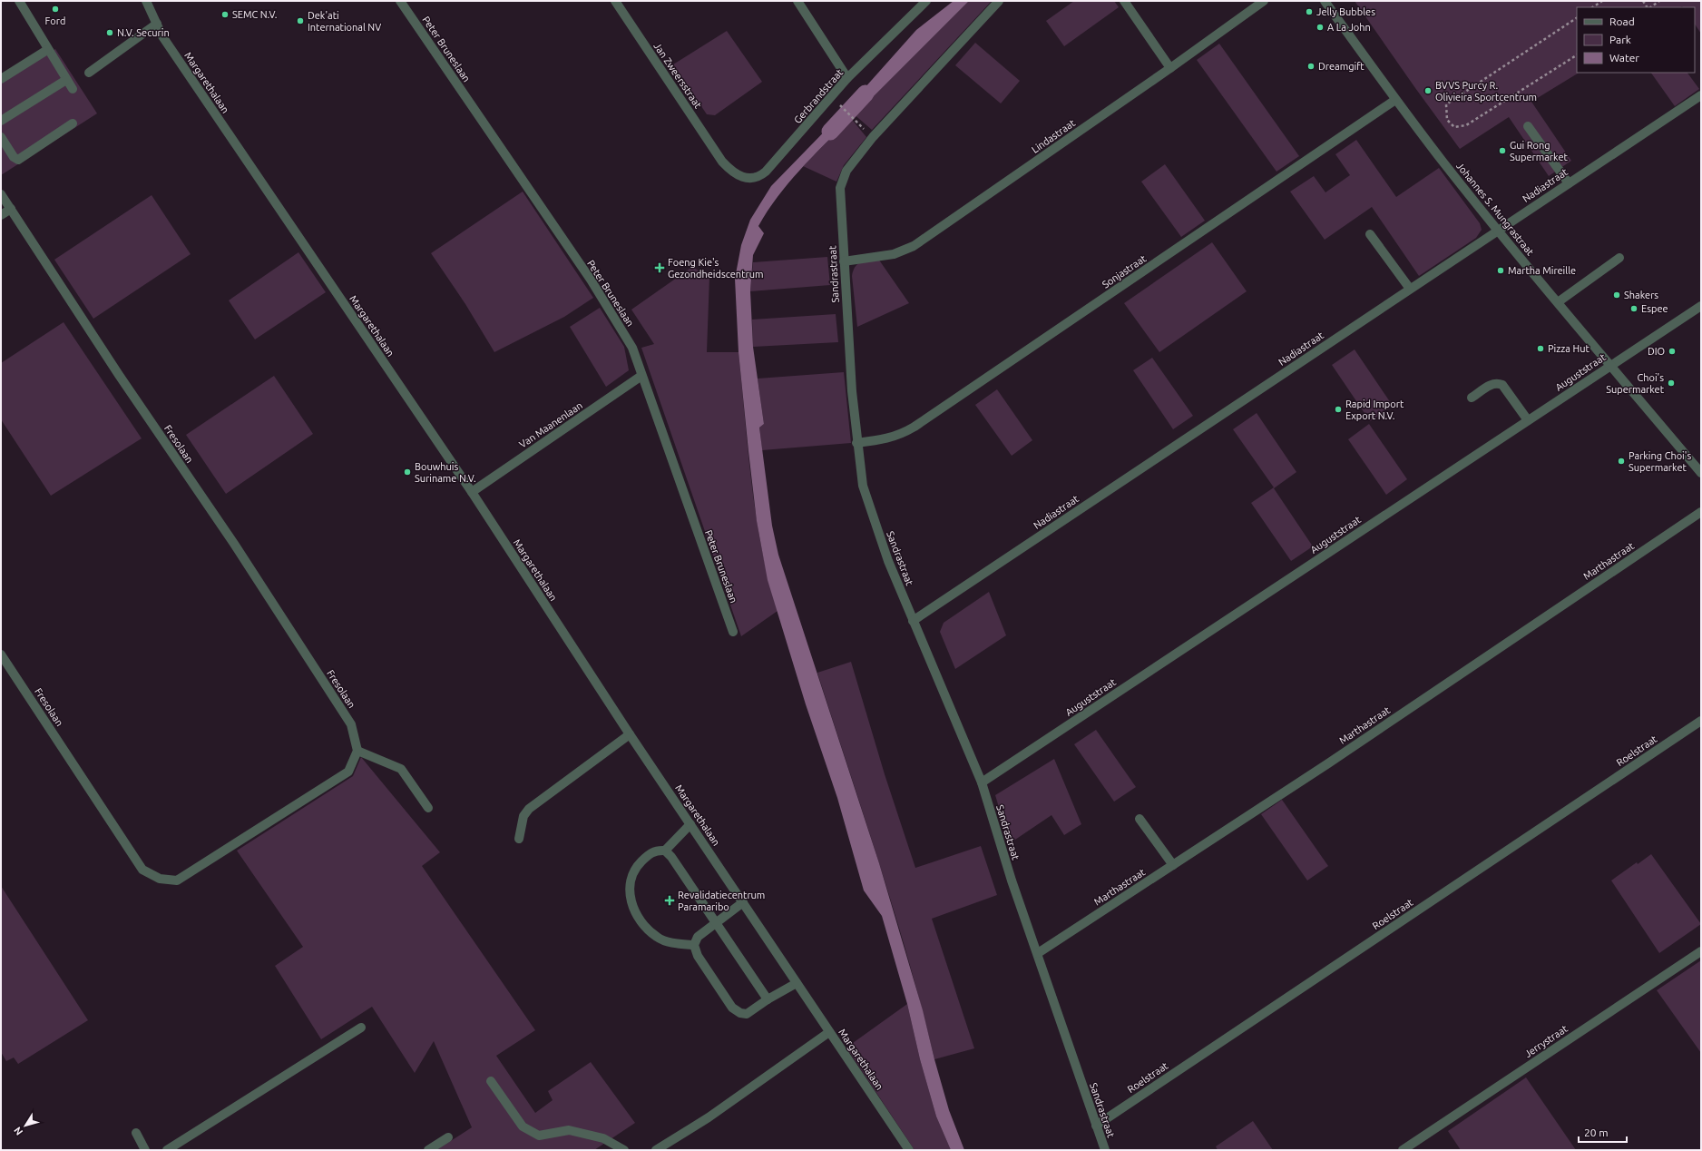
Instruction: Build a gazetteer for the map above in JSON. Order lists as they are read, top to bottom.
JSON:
{
  "streets": {
    "street": [
      "Peter Bruneslaan",
      "Jan Zweersstraat",
      "Margarethalaan",
      "Gerbrandstraat",
      "Lindastraat",
      "Nadiastraat",
      "Johannes S. Mungrastraat",
      "Sonjastraat",
      "Sandrastraat",
      "Auguststraat",
      "Van Maanenlaan",
      "Fresolaan",
      "Marthastraat",
      "Roelstraat",
      "Jerrystraat"
    ]
  },
  "crossings": [
    ["Peter Bruneslaan", "Van Maanenlaan"],
    ["Jan Zweersstraat", "Gerbrandstraat"],
    ["Margarethalaan", "Van Maanenlaan"],
    ["Lindastraat", "Sandrastraat"],
    ["Nadiastraat", "Johannes S. Mungrastraat"],
    ["Nadiastraat", "Sandrastraat"],
    ["Johannes S. Mungrastraat", "Sonjastraat"],
    ["Johannes S. Mungrastraat", "Auguststraat"],
    ["Sonjastraat", "Sandrastraat"],
    ["Sandrastraat", "Auguststraat"],
    ["Sandrastraat", "Marthastraat"],
    ["Sandrastraat", "Roelstraat"]
  ],
  "places": {
    "other": [
      "Ford",
      "Jelly Bubbles",
      "SEMC N.V.",
      "Dek'ati International NV",
      "A La John",
      "N.V. Securin",
      "Dreamgift",
      "BVVS Purcy R. Olivieira Sportcentrum",
      "Gui Rong Supermarket",
      "Martha Mireille",
      "Shakers",
      "Espee",
      "Pizza Hut",
      "DIO",
      "Choi's Supermarket",
      "Rapid Import Export N.V.",
      "Parking Choi's Supermarket",
      "Bouwhuis Suriname N.V."
    ],
    "health": ["Foeng Kie's Gezondheidscentrum", "Revalidatiecentrum Paramaribo"]
  },
  "legend": ["Road", "Park", "Water"],
  "scale_bar": "20 m",
  "north": "bottom left"
}
